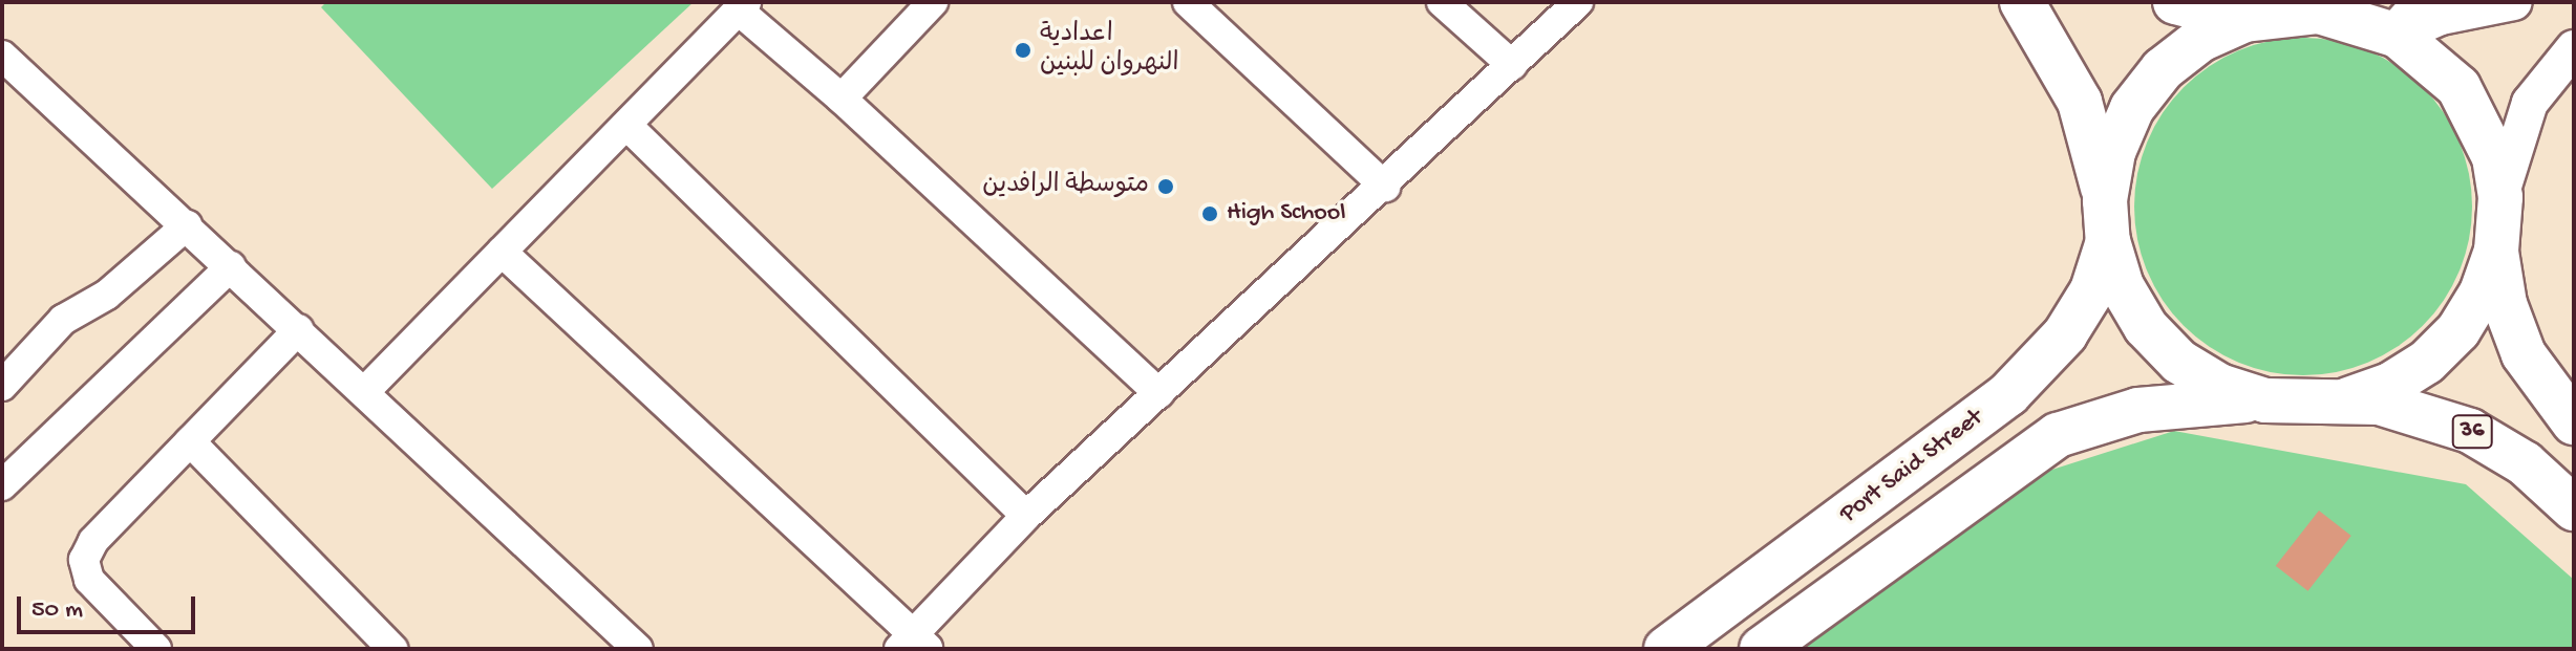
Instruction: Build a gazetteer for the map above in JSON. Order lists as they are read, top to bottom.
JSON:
{
  "streets": {
    "main road": ["36", "Port Said Street"]
  },
  "places": ["اعدادية النهروان للبنين", "متوسطة الرافدين", "High School"],
  "scale_bar": "50 m"
}
